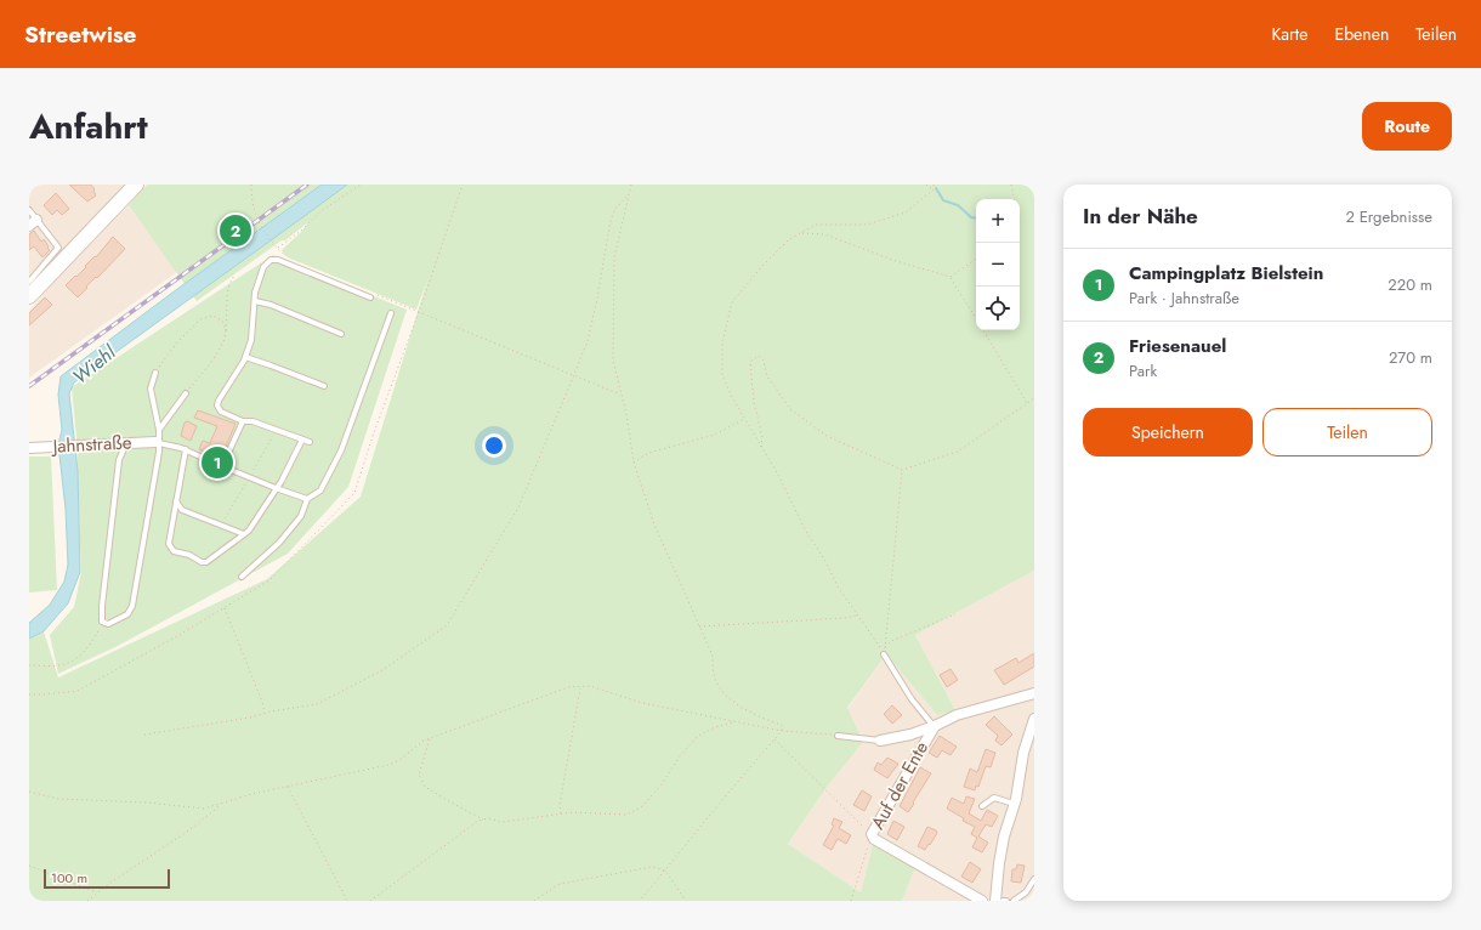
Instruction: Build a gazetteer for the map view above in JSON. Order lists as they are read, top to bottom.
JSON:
{
  "streets": {
    "street": ["Jahnstraße", "Auf der Ente"]
  },
  "water": ["Wiehl"],
  "scale_bar": "100 m",
  "page": {
    "header": "Streetwise",
    "nav": ["Karte", "Ebenen", "Teilen"],
    "title": "Anfahrt",
    "buttons": [
      "Route",
      ["Speichern", "Teilen"]
    ],
    "heading": ["In der Nähe", "2 Ergebnisse"],
    "map_buttons": ["+", "−"],
    "pins": ["2", "1"],
    "list": [
      {
        "mark": "1",
        "name": "Campingplatz Bielstein",
        "note": "Park · Jahnstraße",
        "value": "220 m"
      },
      {
        "mark": "2",
        "name": "Friesenauel",
        "note": "Park",
        "value": "270 m"
      }
    ],
    "scale": "100 m"
  }
}
